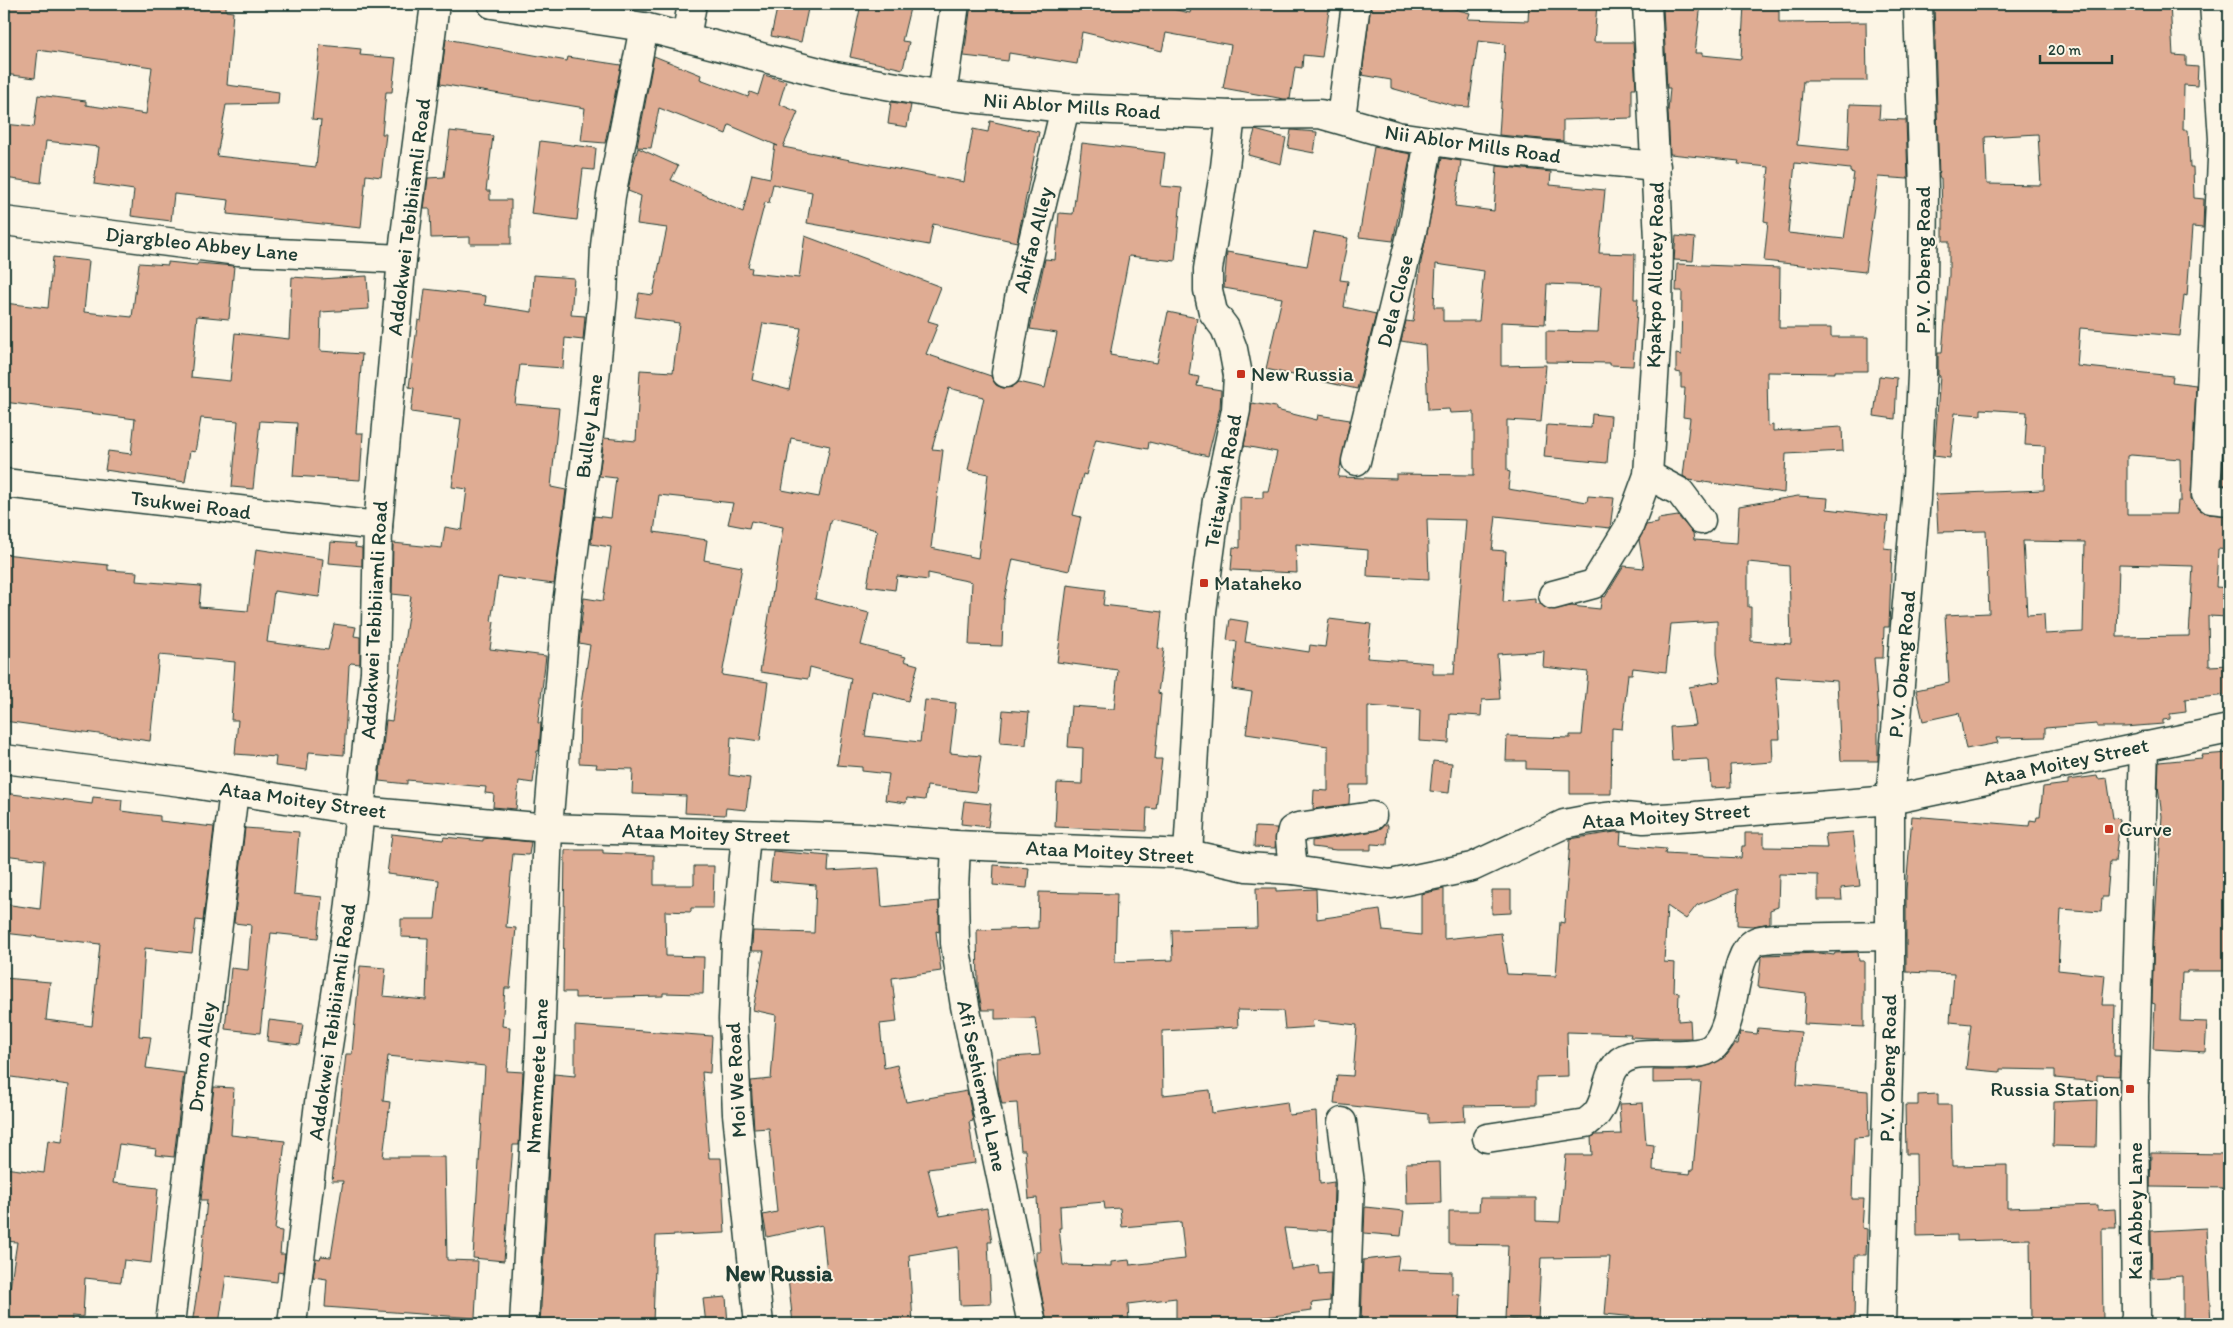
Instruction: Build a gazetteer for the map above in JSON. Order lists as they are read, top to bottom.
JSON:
{
  "streets": {
    "street": [
      "Nii Ablor Mills Road",
      "Addokwei Tebibiiamli Road",
      "Abifao Alley",
      "Djargbleo Abbey Lane",
      "P.V. Obeng Road",
      "Kpakpo Allotey Road",
      "Dela Close",
      "Bulley Lane",
      "Teitawiah Road",
      "Tsukwei Road",
      "Ataa Moitey Street",
      "Dromo Alley",
      "Nmenmeete Lane",
      "Moi We Road",
      "Afi Seshiemeh Lane",
      "Kai Abbey Lane"
    ]
  },
  "crossings": [
    ["Nii Ablor Mills Road", "Abifao Alley"],
    ["Nii Ablor Mills Road", "Kpakpo Allotey Road"],
    ["Nii Ablor Mills Road", "Dela Close"],
    ["Nii Ablor Mills Road", "Bulley Lane"],
    ["Nii Ablor Mills Road", "Teitawiah Road"],
    ["Addokwei Tebibiiamli Road", "Djargbleo Abbey Lane"],
    ["Addokwei Tebibiiamli Road", "Tsukwei Road"],
    ["Addokwei Tebibiiamli Road", "Ataa Moitey Street"],
    ["P.V. Obeng Road", "Ataa Moitey Street"],
    ["Bulley Lane", "Ataa Moitey Street"],
    ["Bulley Lane", "Nmenmeete Lane"],
    ["Teitawiah Road", "Ataa Moitey Street"],
    ["Ataa Moitey Street", "Dromo Alley"],
    ["Ataa Moitey Street", "Nmenmeete Lane"],
    ["Ataa Moitey Street", "Moi We Road"],
    ["Ataa Moitey Street", "Afi Seshiemeh Lane"],
    ["Ataa Moitey Street", "Kai Abbey Lane"]
  ],
  "districts": ["New Russia"],
  "places": {
    "transit": [
      "New Russia",
      "Mataheko",
      "Curve",
      "Russia Station"
    ]
  },
  "scale_bar": "20 m"
}
